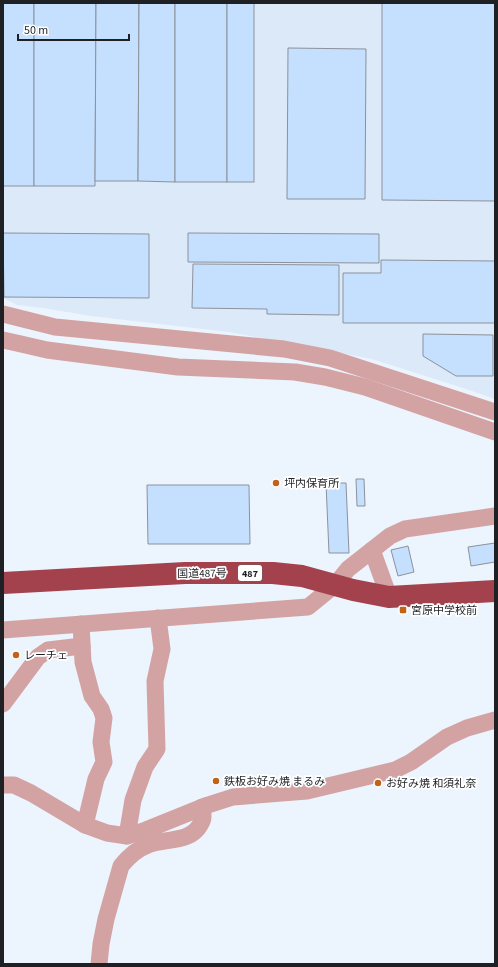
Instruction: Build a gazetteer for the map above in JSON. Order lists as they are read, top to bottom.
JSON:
{
  "streets": {
    "highway": ["国道487号", "487"]
  },
  "places": {
    "other": [
      "坪内保育所",
      "レーチェ",
      "鉄板お好み焼 まるみ",
      "お好み焼 和須礼奈"
    ],
    "transit": ["宮原中学校前"]
  },
  "scale_bar": "50 m"
}
